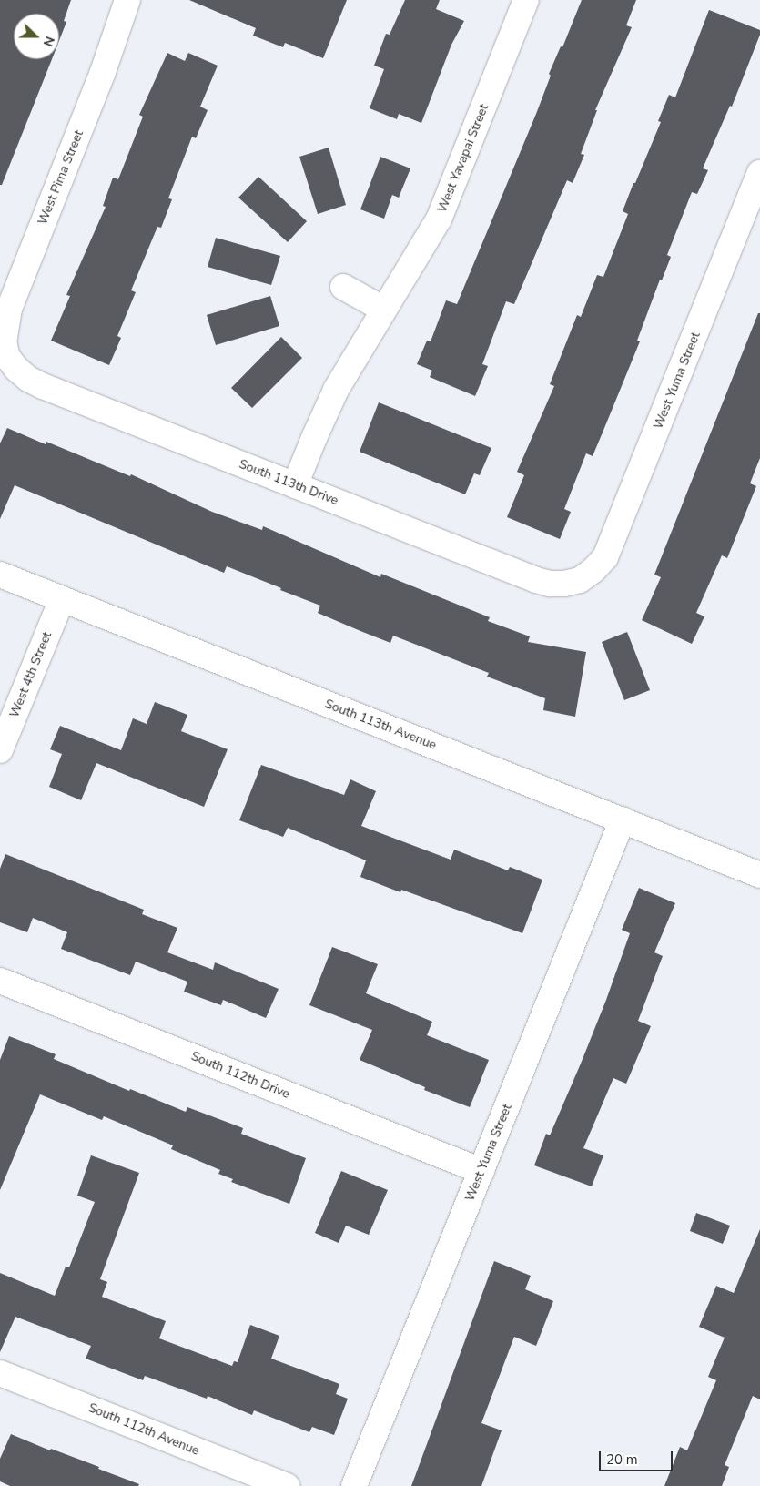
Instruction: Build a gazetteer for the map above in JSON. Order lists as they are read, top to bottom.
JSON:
{
  "streets": {
    "street": [
      "West Yavapai Street",
      "West Pima Street",
      "West Yuma Street",
      "South 113th Drive",
      "West 4th Street",
      "South 113th Avenue",
      "South 112th Drive",
      "South 112th Avenue"
    ]
  },
  "crossings": [
    ["West Yavapai Street", "South 113th Drive"],
    ["West Pima Street", "South 113th Drive"],
    ["West Yuma Street", "South 113th Drive"],
    ["West Yuma Street", "South 113th Avenue"],
    ["West Yuma Street", "South 112th Drive"],
    ["West 4th Street", "South 113th Avenue"]
  ],
  "scale_bar": "20 m",
  "north": "right"
}
